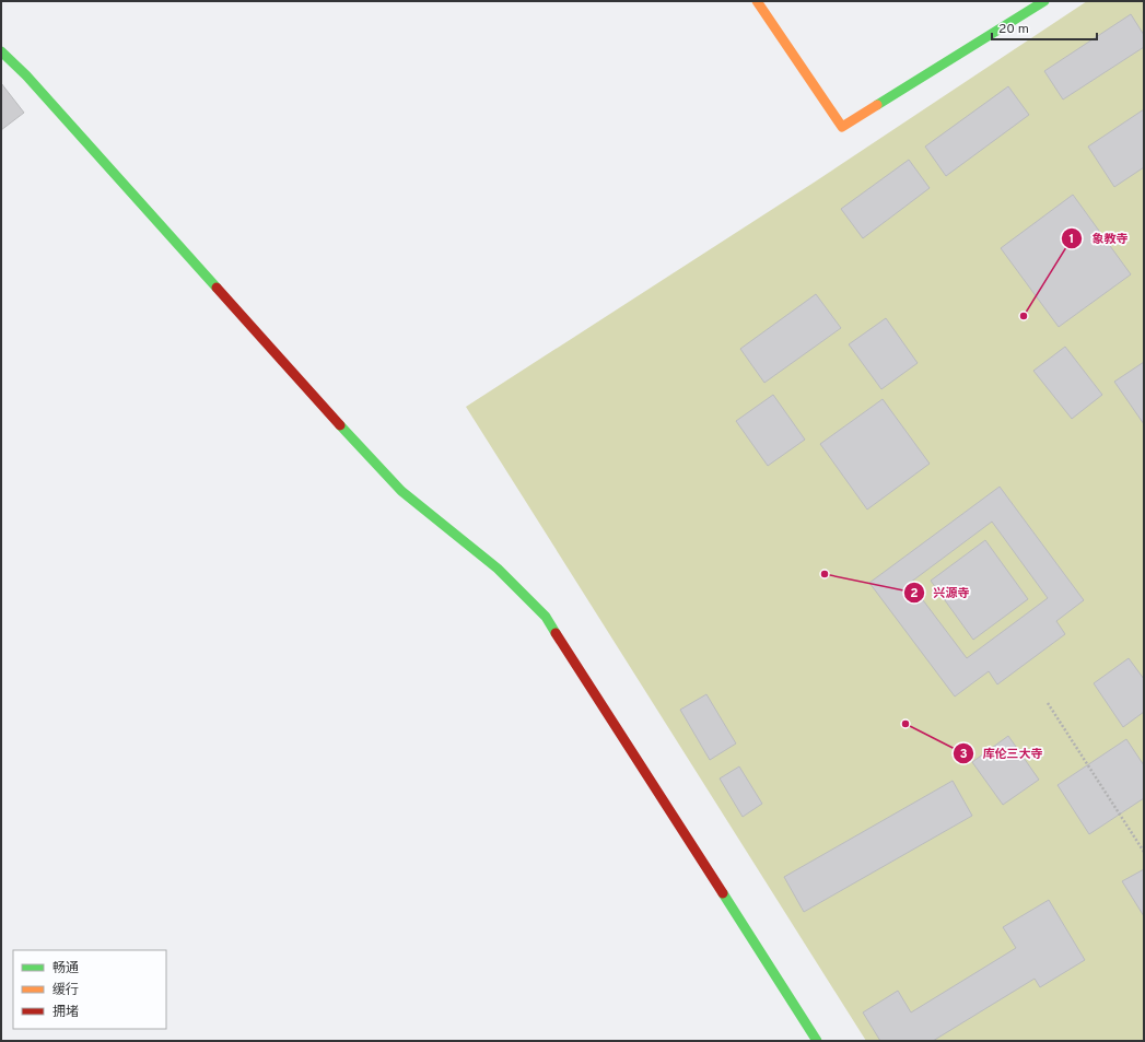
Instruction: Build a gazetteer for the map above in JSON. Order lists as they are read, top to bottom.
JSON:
{
  "places": ["象教寺", "兴源寺", "库伦三大寺"],
  "legend": ["畅通", "缓行", "拥堵"],
  "scale_bar": "20 m"
}
